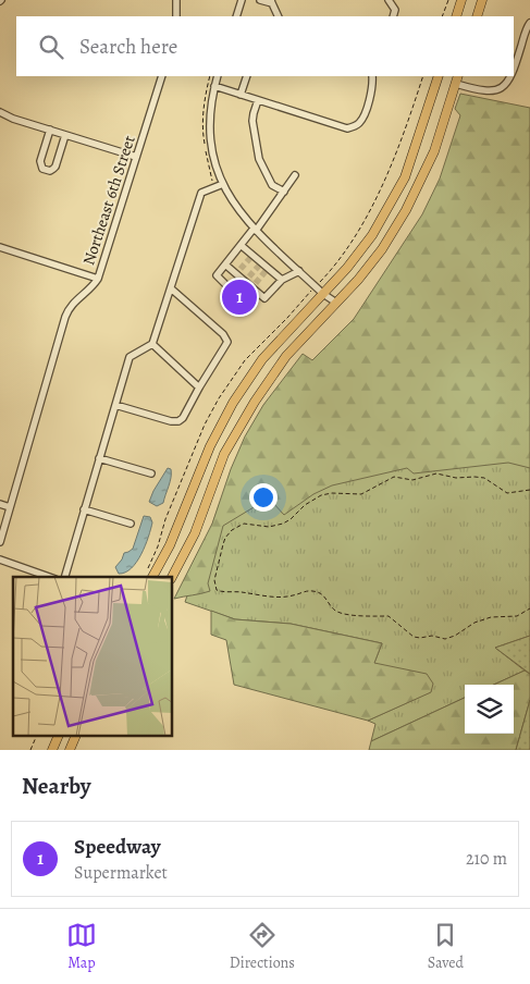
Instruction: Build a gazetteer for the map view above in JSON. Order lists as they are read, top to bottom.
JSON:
{
  "streets": {
    "street": ["Northeast 6th Street"]
  },
  "page": {
    "search": "Search here",
    "pins": "1",
    "heading": "Nearby",
    "list": [
      {
        "mark": "1",
        "name": "Speedway",
        "note": "Supermarket",
        "value": "210 m"
      }
    ],
    "nav": ["Map", "Directions", "Saved"]
  }
}
